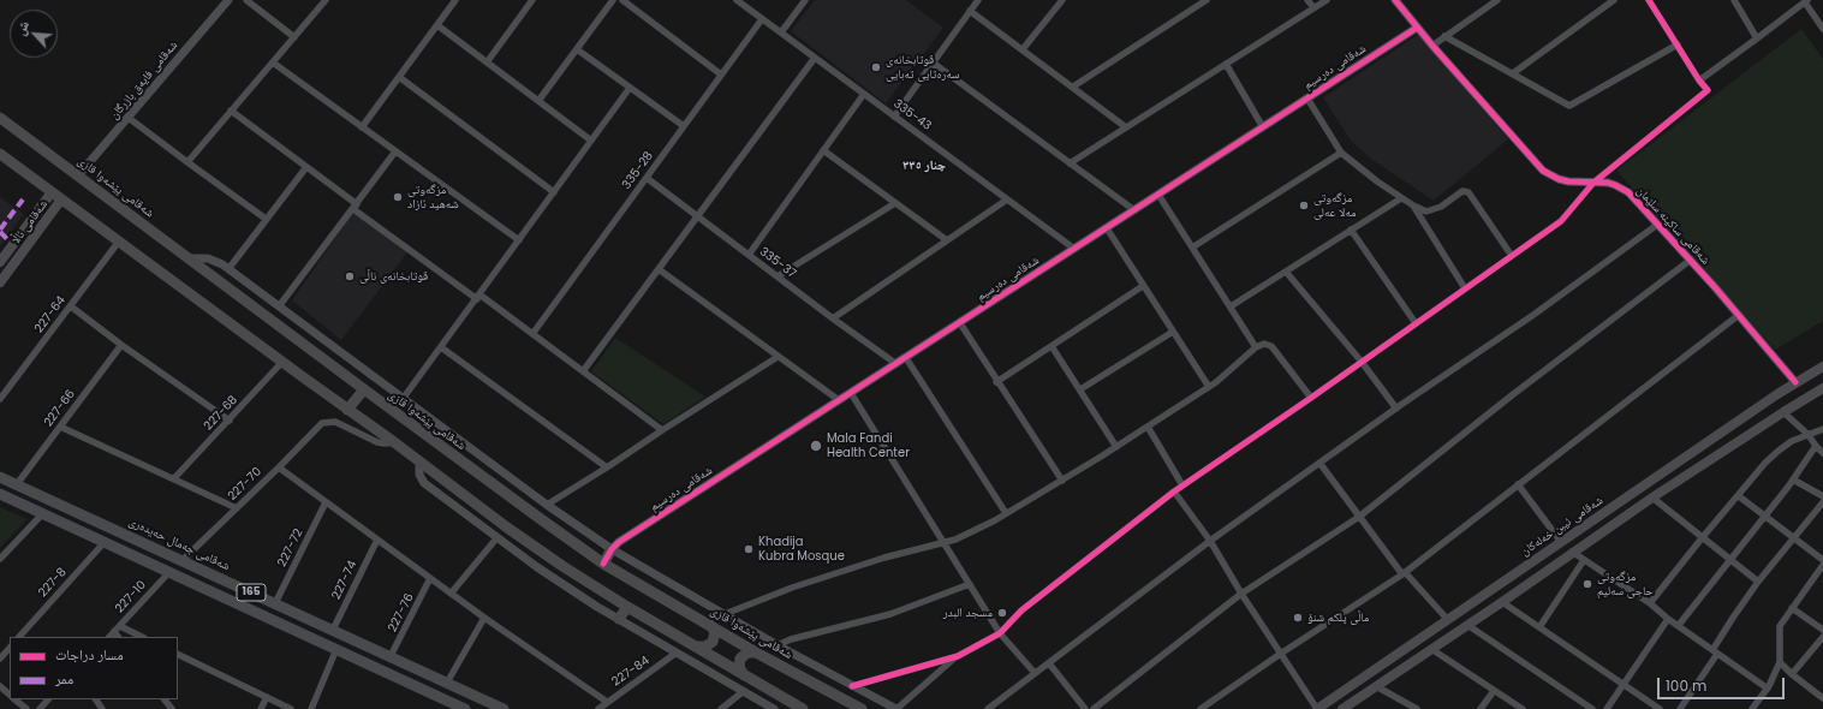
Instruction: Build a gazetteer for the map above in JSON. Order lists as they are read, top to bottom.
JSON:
{
  "streets": {
    "highway": ["شەقامی پێشەوا قازی"],
    "main road": [
      "شه‌قامی ئاڵا",
      "شەقامی ئیبن خەلەکان",
      "شەقامی جەمال حەیدەری",
      "165"
    ],
    "street": [
      "شەقامی دەرسیم",
      "شەقامی فایەق بازرگان",
      "335-43",
      "335-28",
      "شەقامی ساکینە سلێمان",
      "335-37",
      "227-64",
      "227-66",
      "227-68",
      "227-70",
      "227-72",
      "227-74",
      "227-8",
      "227-10",
      "227-76",
      "227-84"
    ]
  },
  "crossings": [
    ["شەقامی دەرسیم", "335-43"],
    ["شەقامی دەرسیم", "شەقامی ساکینە سلێمان"],
    ["شەقامی دەرسیم", "335-37"],
    ["شەقامی فایەق بازرگان", "شەقامی پێشەوا قازی"],
    ["335-43", "335-28"],
    ["335-28", "335-37"],
    ["شەقامی ساکینە سلێمان", "شەقامی ئیبن خەلەکان"],
    ["227-66", "شەقامی جەمال حەیدەری"],
    ["227-70", "شەقامی جەمال حەیدەری"],
    ["شەقامی جەمال حەیدەری", "227-72"],
    ["شەقامی جەمال حەیدەری", "227-74"],
    ["شەقامی جەمال حەیدەری", "227-76"],
    ["227-8", "165"],
    ["165", "227-10"]
  ],
  "districts": ["چنار ٣٣٥"],
  "places": [
    "قوتابخانەی سەرەتایی تەبایی",
    "مزگەوتی شەهید ئازاد",
    "مزگەوتی مەلا عەلی",
    "قوتابخانەی ناڵی",
    "Mala Fandi Health Center",
    "Khadija Kubra Mosque",
    "مزگەوتی حاجی سەلیم",
    "مسجد البدر",
    "ماڵی پلکم شنۆ"
  ],
  "legend": ["مسار دراجات", "ممر"],
  "scale_bar": "100 m",
  "north": "top left"
}
